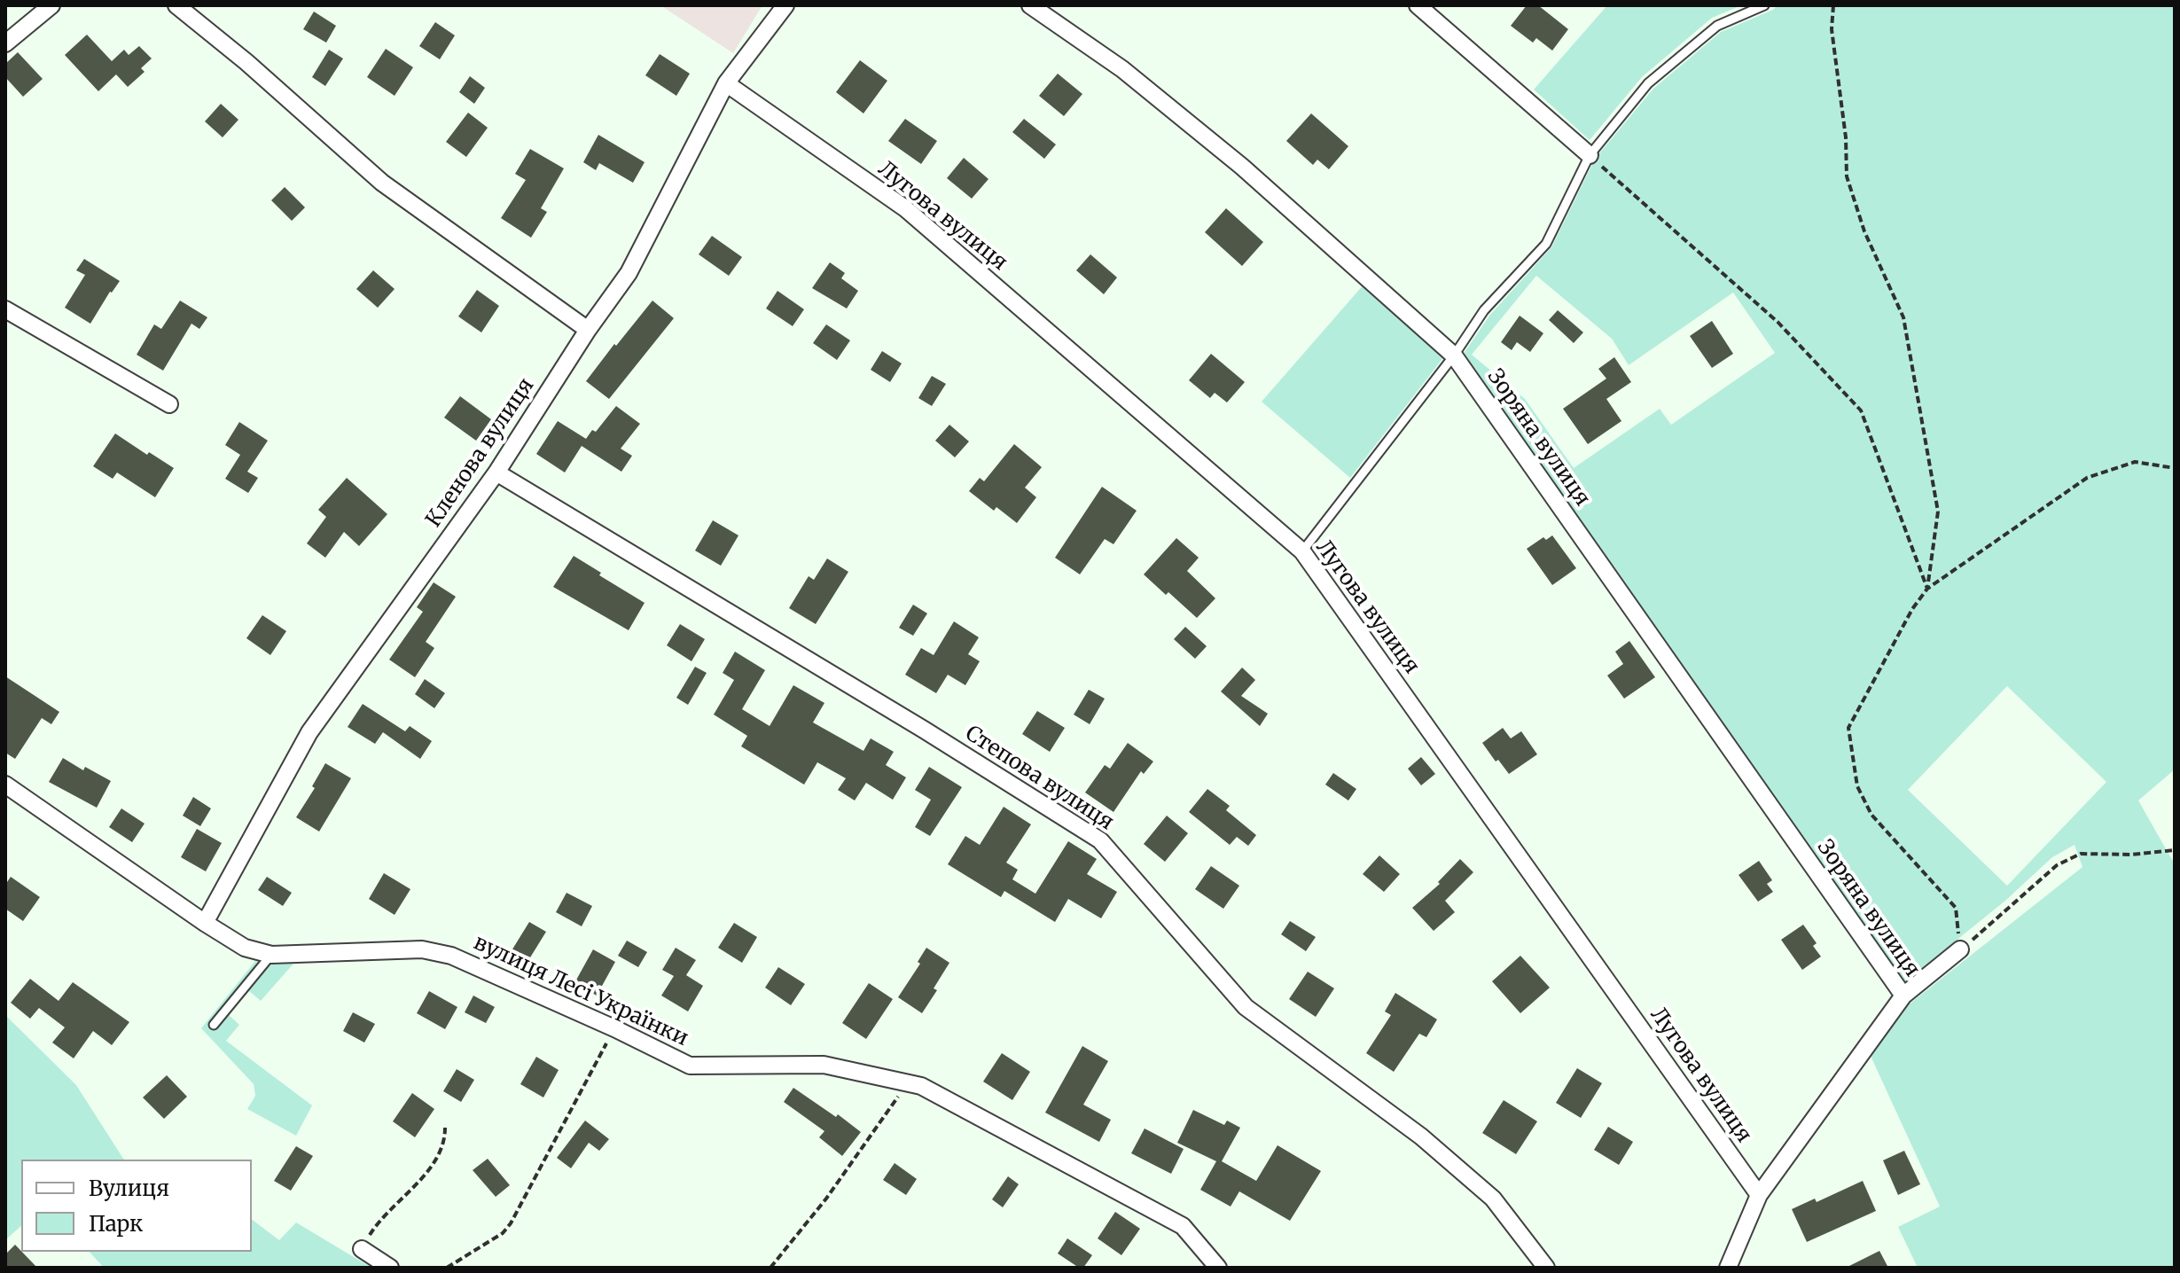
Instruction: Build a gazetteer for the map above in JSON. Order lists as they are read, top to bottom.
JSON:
{
  "streets": {
    "street": [
      "Лугова вулиця",
      "Зоряна вулиця",
      "Кленова вулиця",
      "Степова вулиця",
      "вулиця Лесі Українки"
    ]
  },
  "crossings": [
    ["Лугова вулиця", "Кленова вулиця"],
    ["Кленова вулиця", "Степова вулиця"],
    ["Кленова вулиця", "вулиця Лесі Українки"]
  ],
  "legend": ["Вулиця", "Парк"]
}
